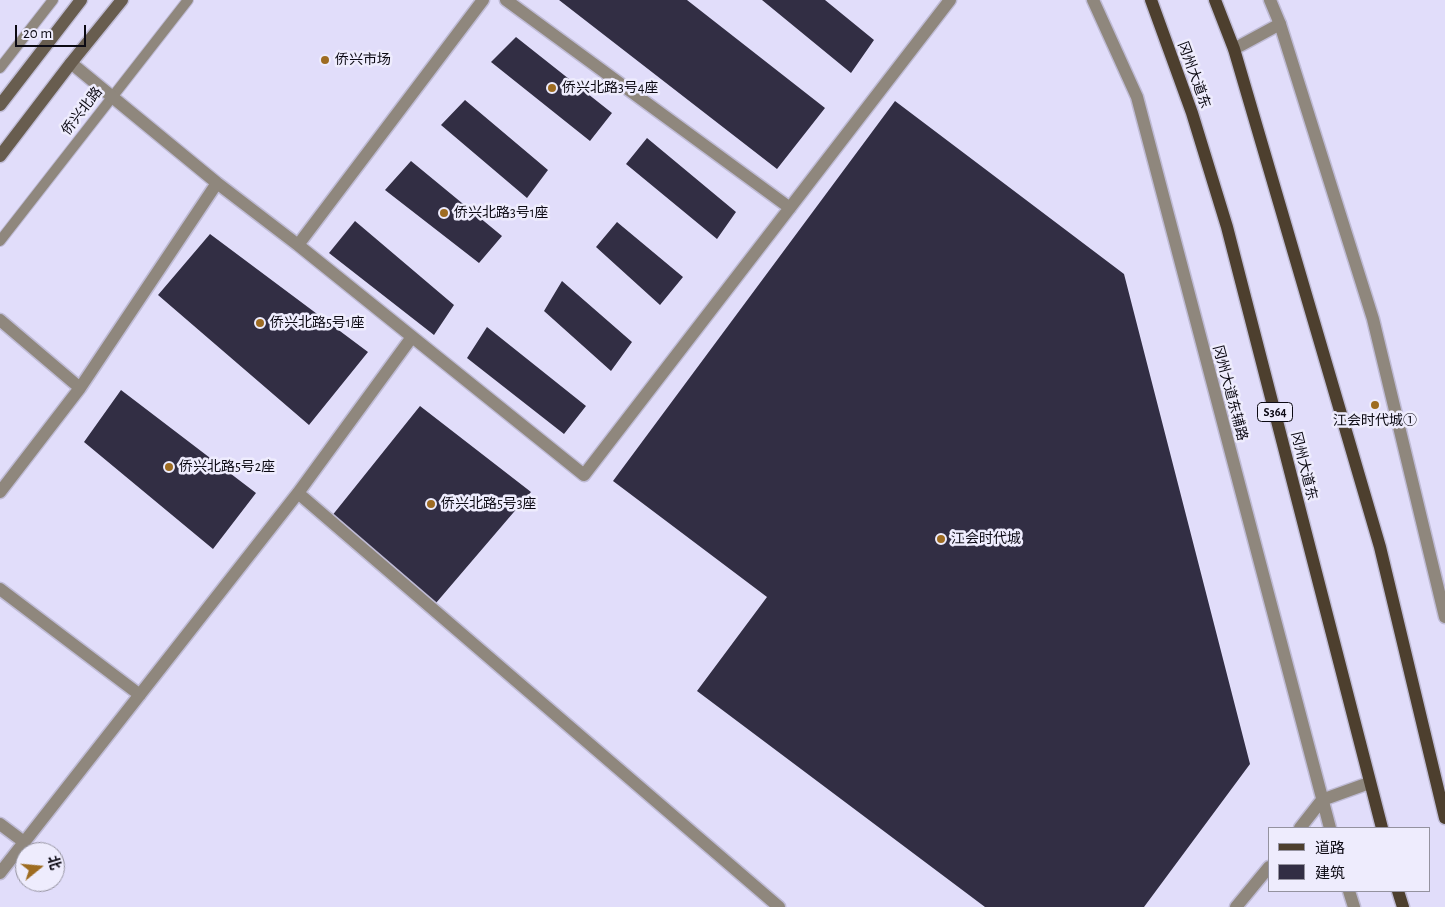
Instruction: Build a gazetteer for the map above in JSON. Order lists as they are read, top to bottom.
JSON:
{
  "streets": {
    "main road": ["冈州大道东", "S364"],
    "street": ["冈州大道东辅路"],
    "lane": ["侨兴北路"]
  },
  "places": [
    "侨兴市场",
    "侨兴北路3号4座",
    "侨兴北路3号1座",
    "侨兴北路5号1座",
    "江会时代城①",
    "侨兴北路5号2座",
    "侨兴北路5号3座",
    "江会时代城"
  ],
  "legend": ["道路", "建筑"],
  "scale_bar": "20 m",
  "north": "right"
}
